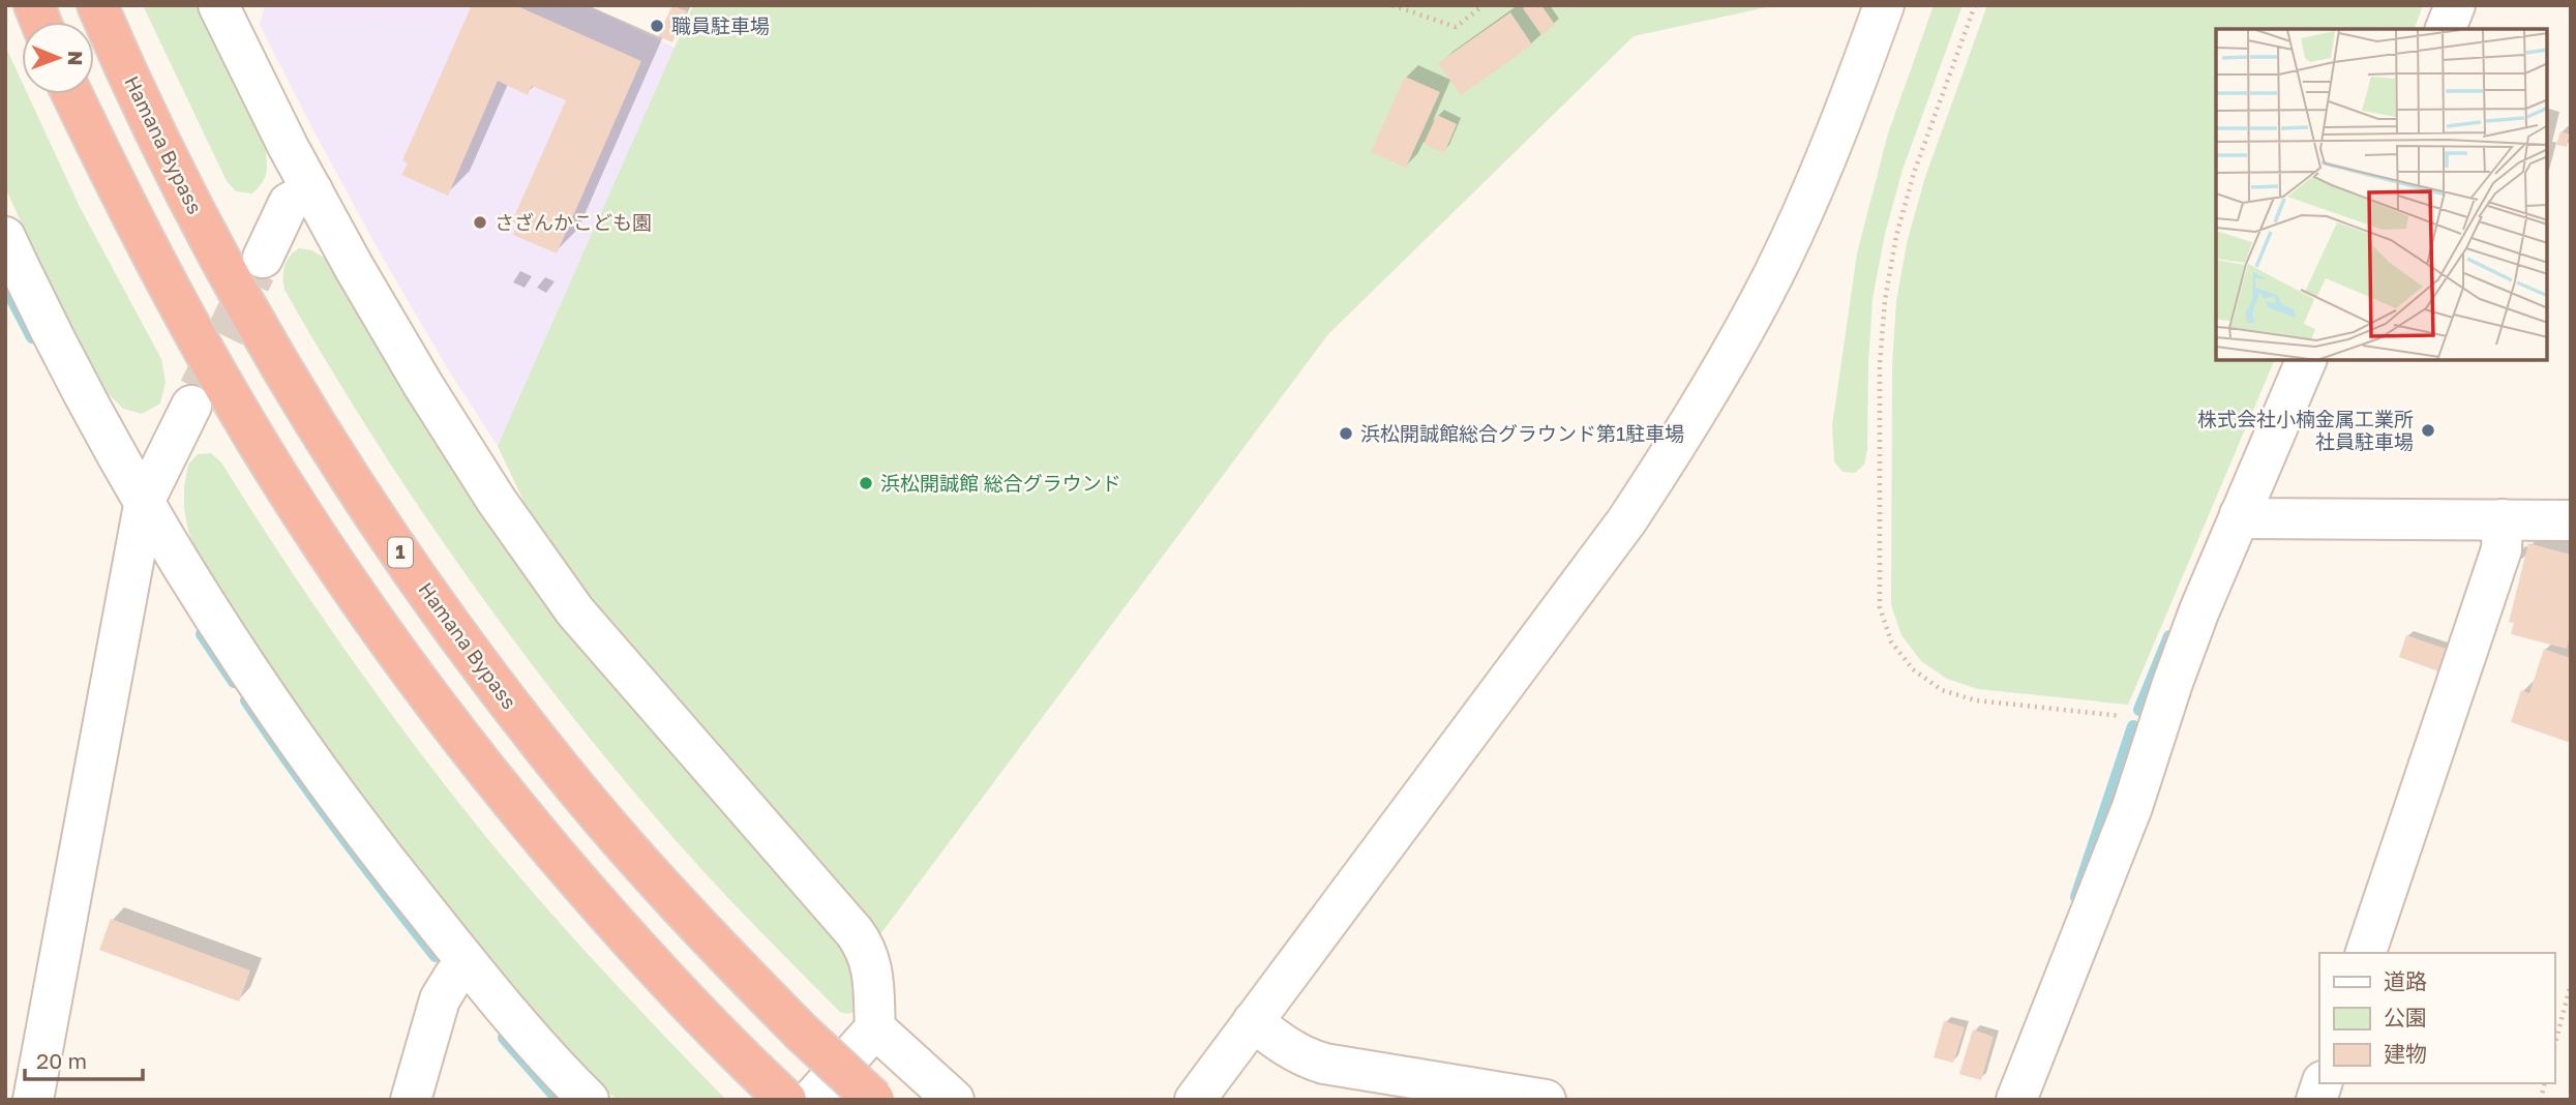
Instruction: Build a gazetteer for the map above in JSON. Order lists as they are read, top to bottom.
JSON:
{
  "streets": {
    "highway": ["Hamana Bypass", "1"]
  },
  "places": [
    "職員駐車場",
    "さざんかこども園",
    "株式会社小楠金属工業所 社員駐車場",
    "浜松開誠館総合グラウンド第1駐車場",
    "浜松開誠館 総合グラウンド"
  ],
  "legend": ["道路", "公園", "建物"],
  "scale_bar": "20 m",
  "north": "right"
}
